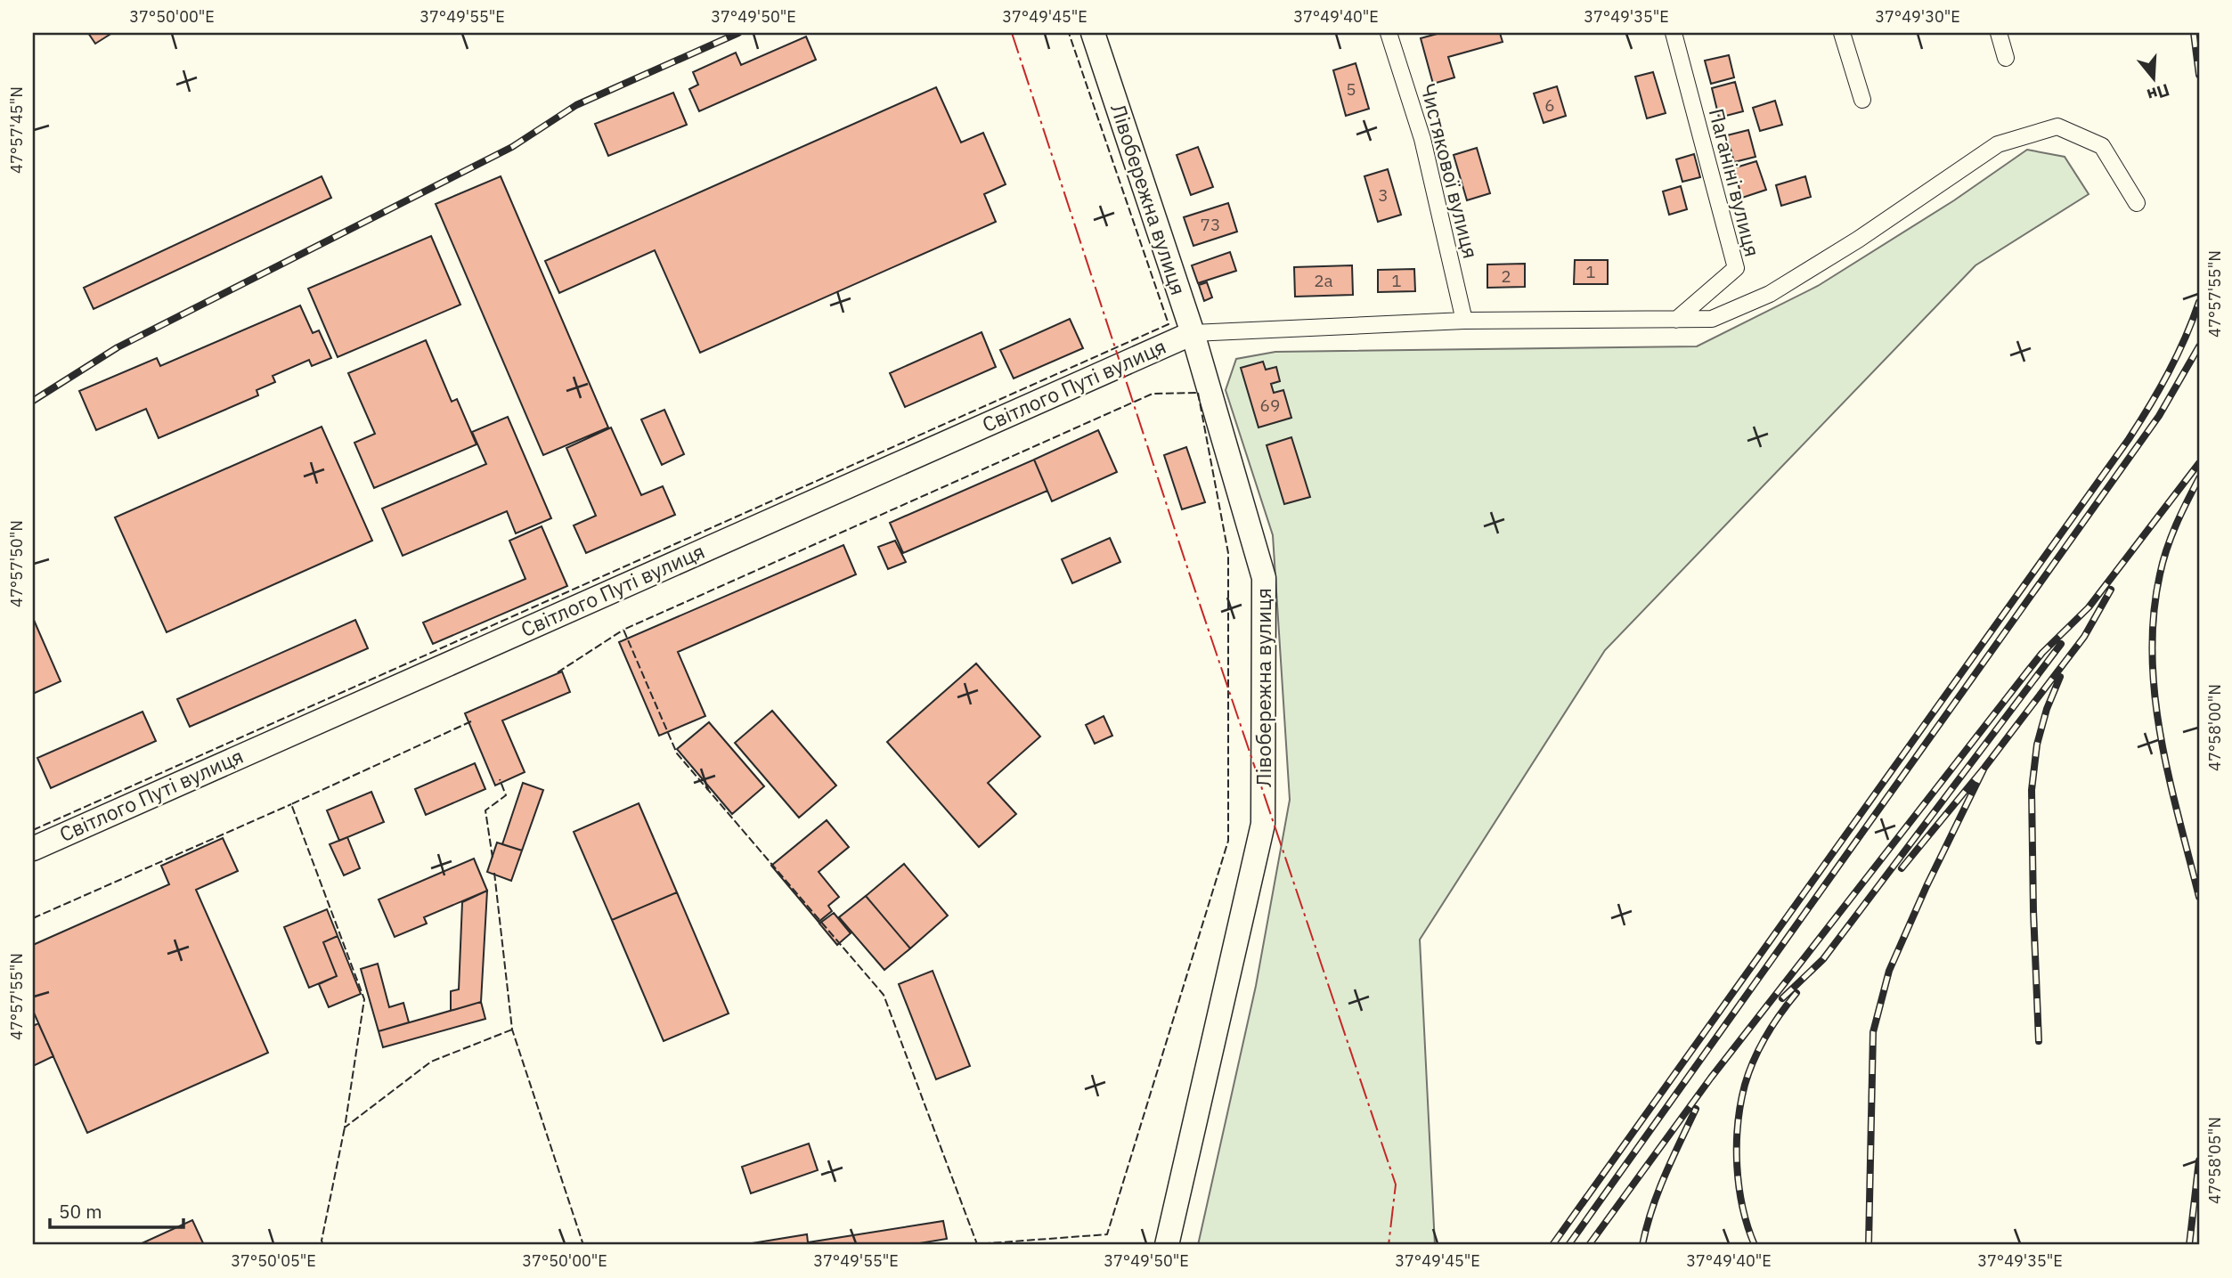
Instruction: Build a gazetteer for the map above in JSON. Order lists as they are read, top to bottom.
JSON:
{
  "streets": {
    "main road": ["Лівобережна вулиця", "Світлого Путі вулиця"],
    "street": ["Чистякової вулиця", "Паганіні вулиця"]
  },
  "crossings": [
    ["Лівобережна вулиця", "Світлого Путі вулиця"]
  ],
  "house_numbers": [
    "5",
    "6",
    "3",
    "73",
    "1",
    "2",
    "2а",
    "1",
    "69"
  ],
  "scale_bar": "50 m",
  "north": "bottom",
  "coordinates": [
    "37°50'00\"E",
    "37°49'55\"E",
    "37°49'50\"E",
    "37°49'45\"E",
    "37°49'40\"E",
    "37°49'35\"E",
    "37°49'30\"E",
    "47°57'45\"N",
    "47°57'55\"N",
    "47°57'50\"N",
    "47°58'00\"N",
    "47°58'05\"N",
    "37°50'05\"E"
  ]
}
